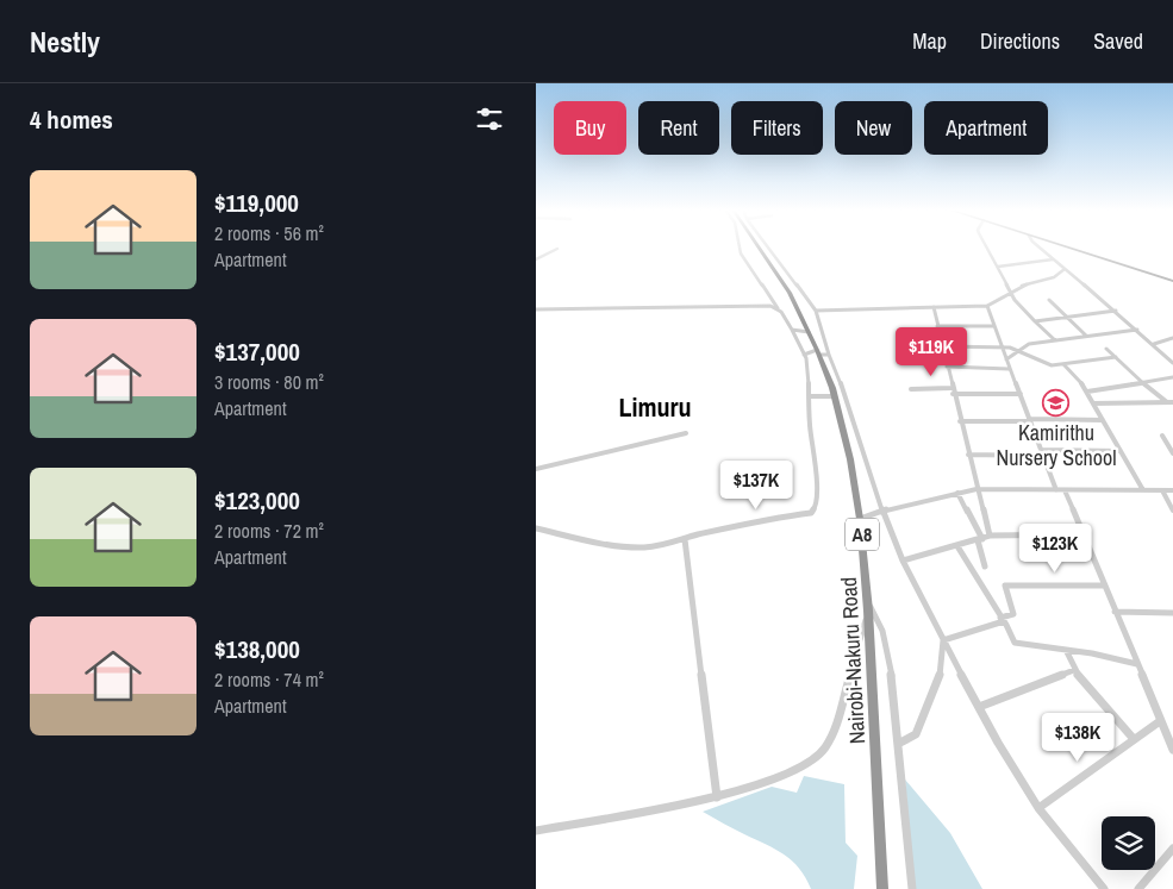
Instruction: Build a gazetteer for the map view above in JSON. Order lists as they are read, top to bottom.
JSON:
{
  "streets": {
    "highway": ["A8", "Nairobi-Nakuru Road"]
  },
  "districts": ["Limuru"],
  "places": {
    "school or university": ["Kamirithu Nursery School"]
  },
  "page": {
    "header": "Nestly",
    "nav": ["Map", "Directions", "Saved"],
    "heading": "4 homes",
    "chip": [
      "Buy",
      "Rent",
      "Filters",
      "New",
      "Apartment"
    ],
    "list": [
      {
        "name": "$119,000",
        "note": "2 rooms · 56 m² · Apartment"
      },
      {
        "name": "$137,000",
        "note": "3 rooms · 80 m² · Apartment"
      },
      {
        "name": "$123,000",
        "note": "2 rooms · 72 m² · Apartment"
      },
      {
        "name": "$138,000",
        "note": "2 rooms · 74 m² · Apartment"
      }
    ],
    "price": [
      "$119K",
      "$137K",
      "$123K",
      "$138K"
    ]
  }
}
